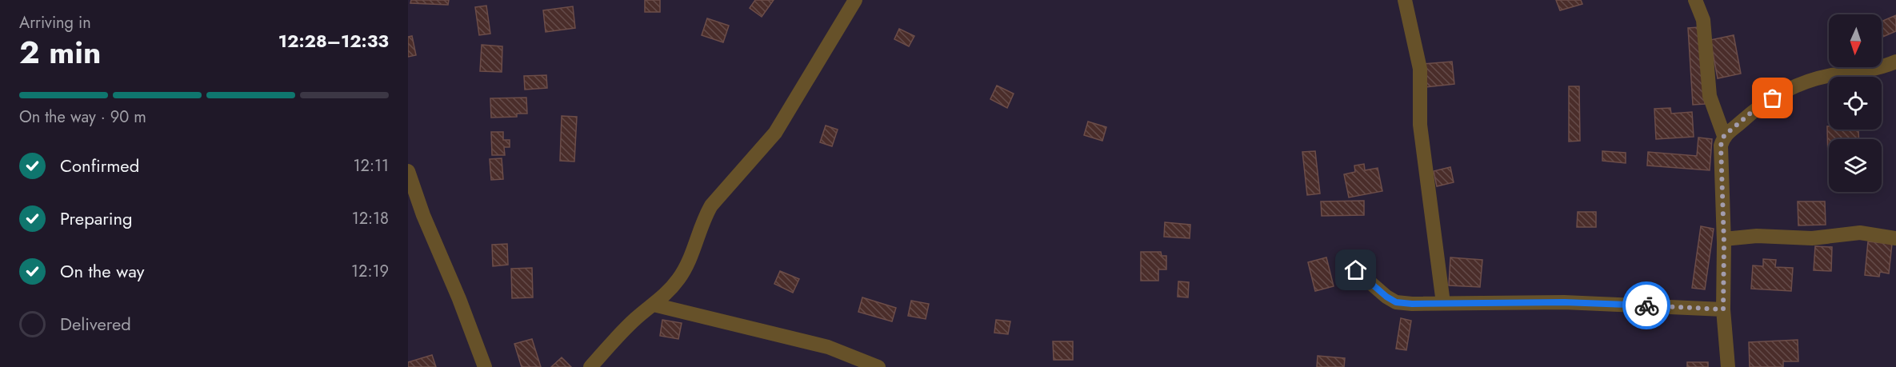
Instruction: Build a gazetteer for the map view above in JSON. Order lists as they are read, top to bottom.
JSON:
{
  "north": "bottom",
  "page": {
    "heading": ["2 min", "Arriving in", "12:28–12:33"],
    "bar": "On the way · 90 m",
    "list": [
      ["Confirmed", "12:11"],
      ["Preparing", "12:18"],
      ["On the way", "12:19"],
      "Delivered"
    ]
  }
}
